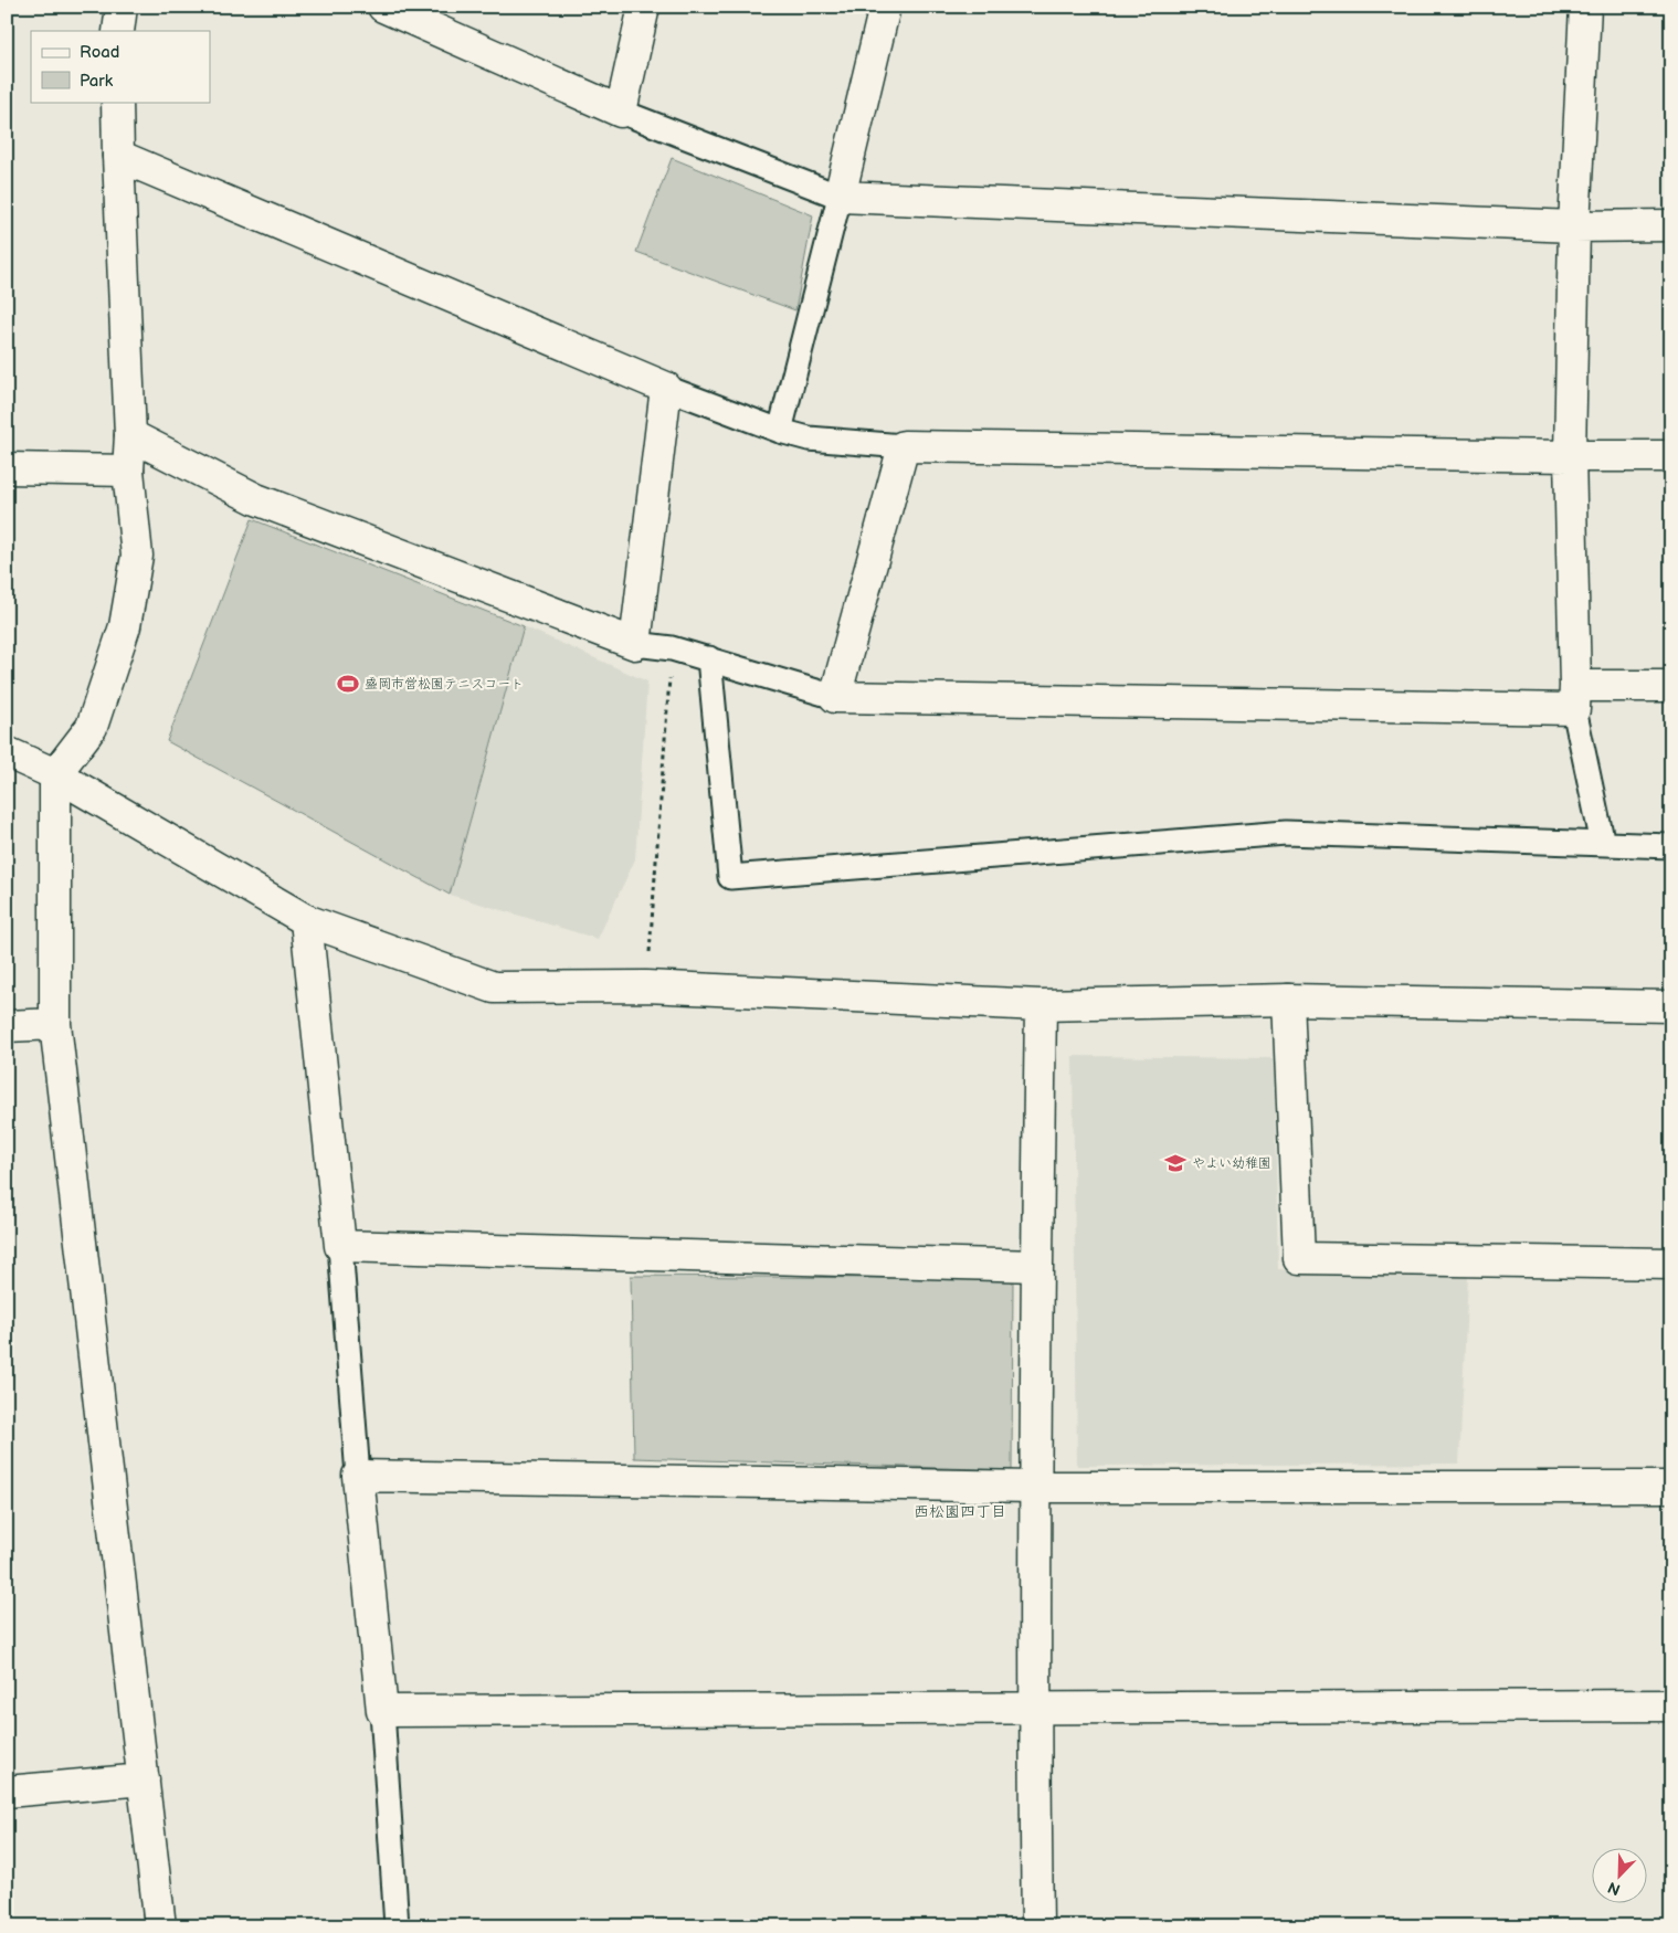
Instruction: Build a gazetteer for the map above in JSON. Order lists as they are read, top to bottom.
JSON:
{
  "districts": ["西松園四丁目"],
  "places": {
    "sports": ["盛岡市営松園テニスコート"],
    "school or university": ["やよい幼稚園"]
  },
  "legend": ["Road", "Park"],
  "north": "bottom left"
}
